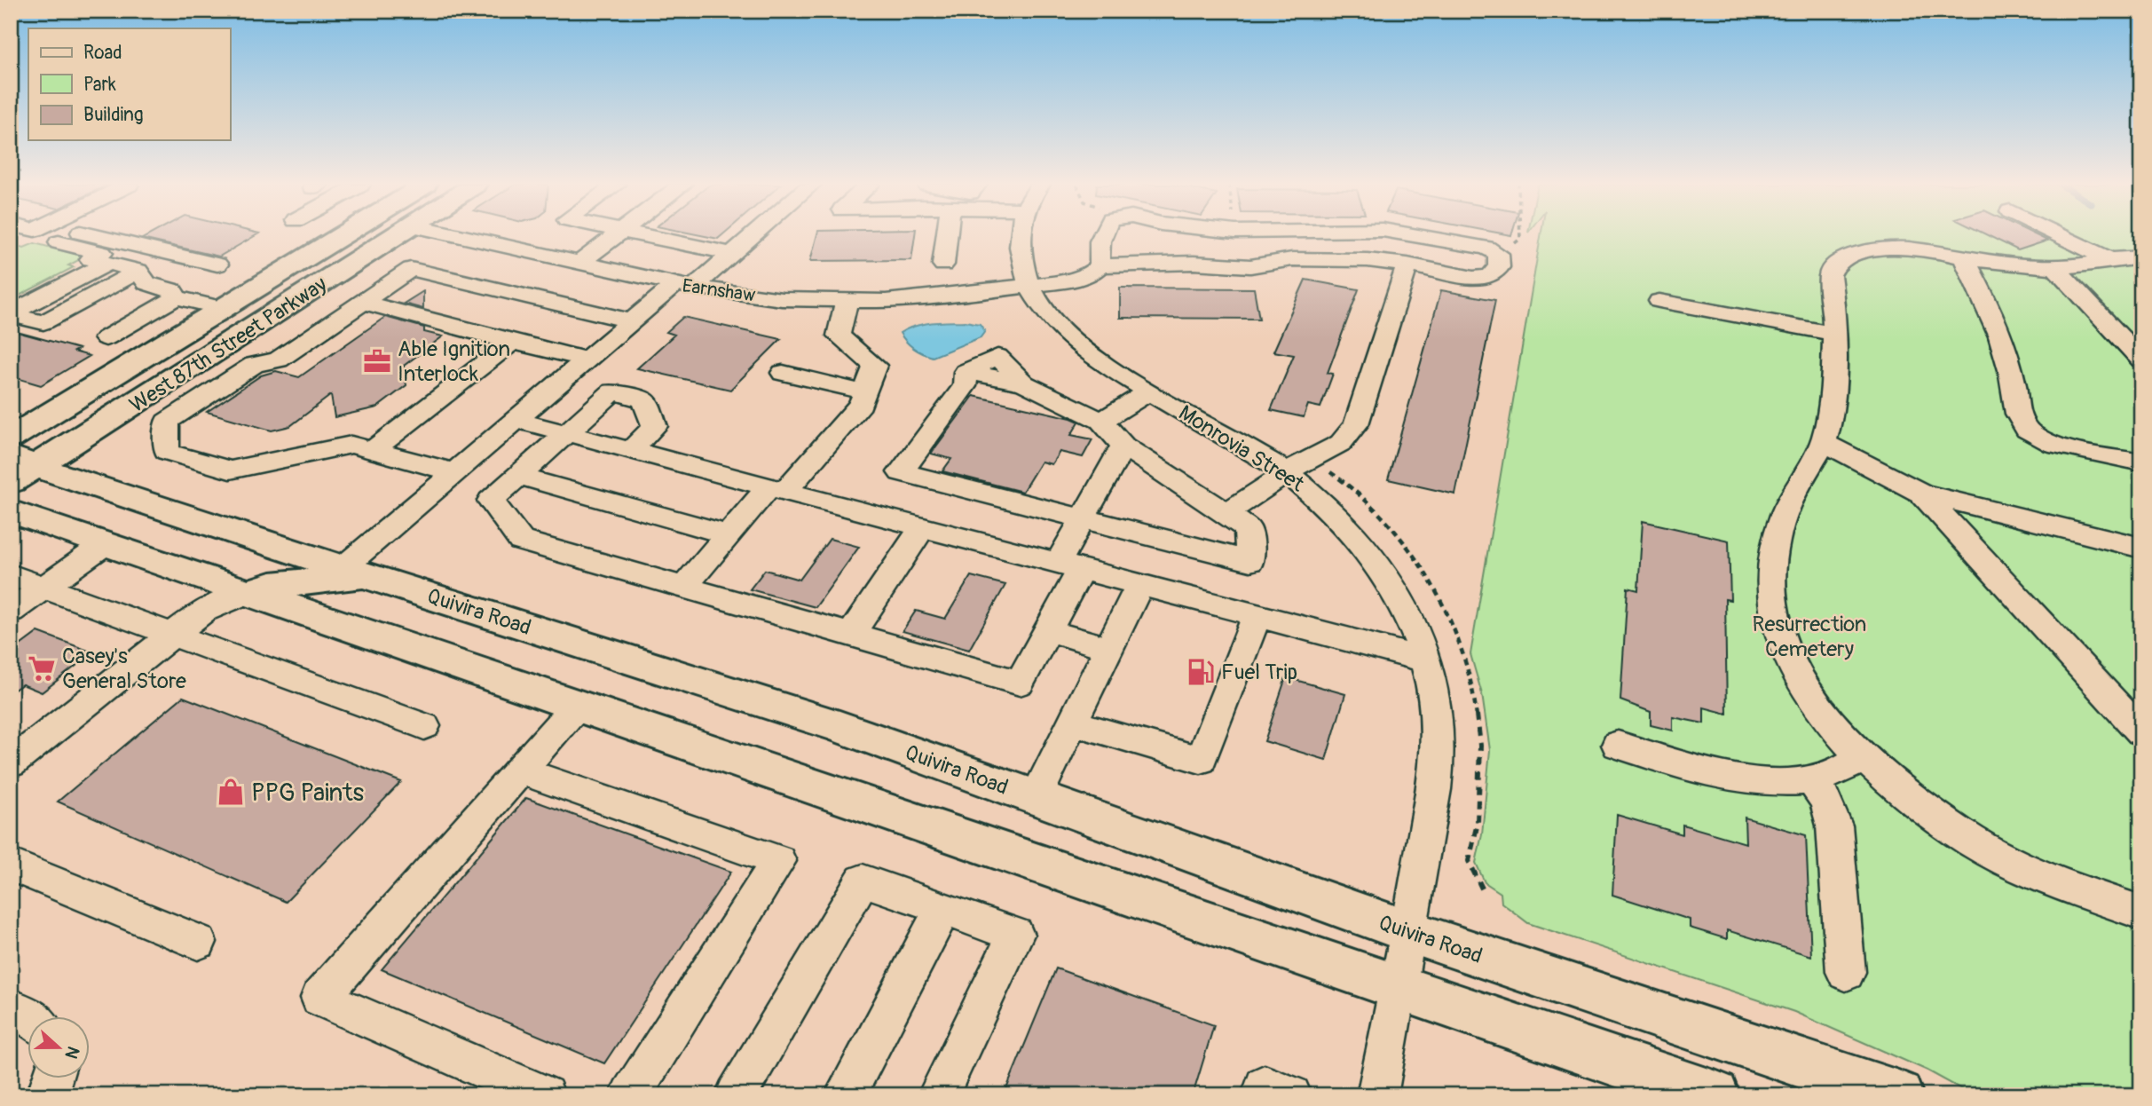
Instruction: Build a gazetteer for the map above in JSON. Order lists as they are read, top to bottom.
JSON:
{
  "streets": {
    "main road": ["West 87th Street Parkway", "Quivira Road"],
    "street": ["Earnshaw", "Monrovia Street"]
  },
  "crossings": [
    ["Earnshaw", "Monrovia Street"],
    ["West 87th Street Parkway", "Quivira Road"],
    ["Monrovia Street", "Quivira Road"]
  ],
  "parks": ["Resurrection Cemetery"],
  "places": {
    "office": ["Able Ignition Interlock"],
    "supermarket": ["Casey's General Store"],
    "fuel station": ["Fuel Trip"],
    "shop": ["PPG Paints"]
  },
  "legend": ["Road", "Park", "Building"],
  "north": "right"
}
